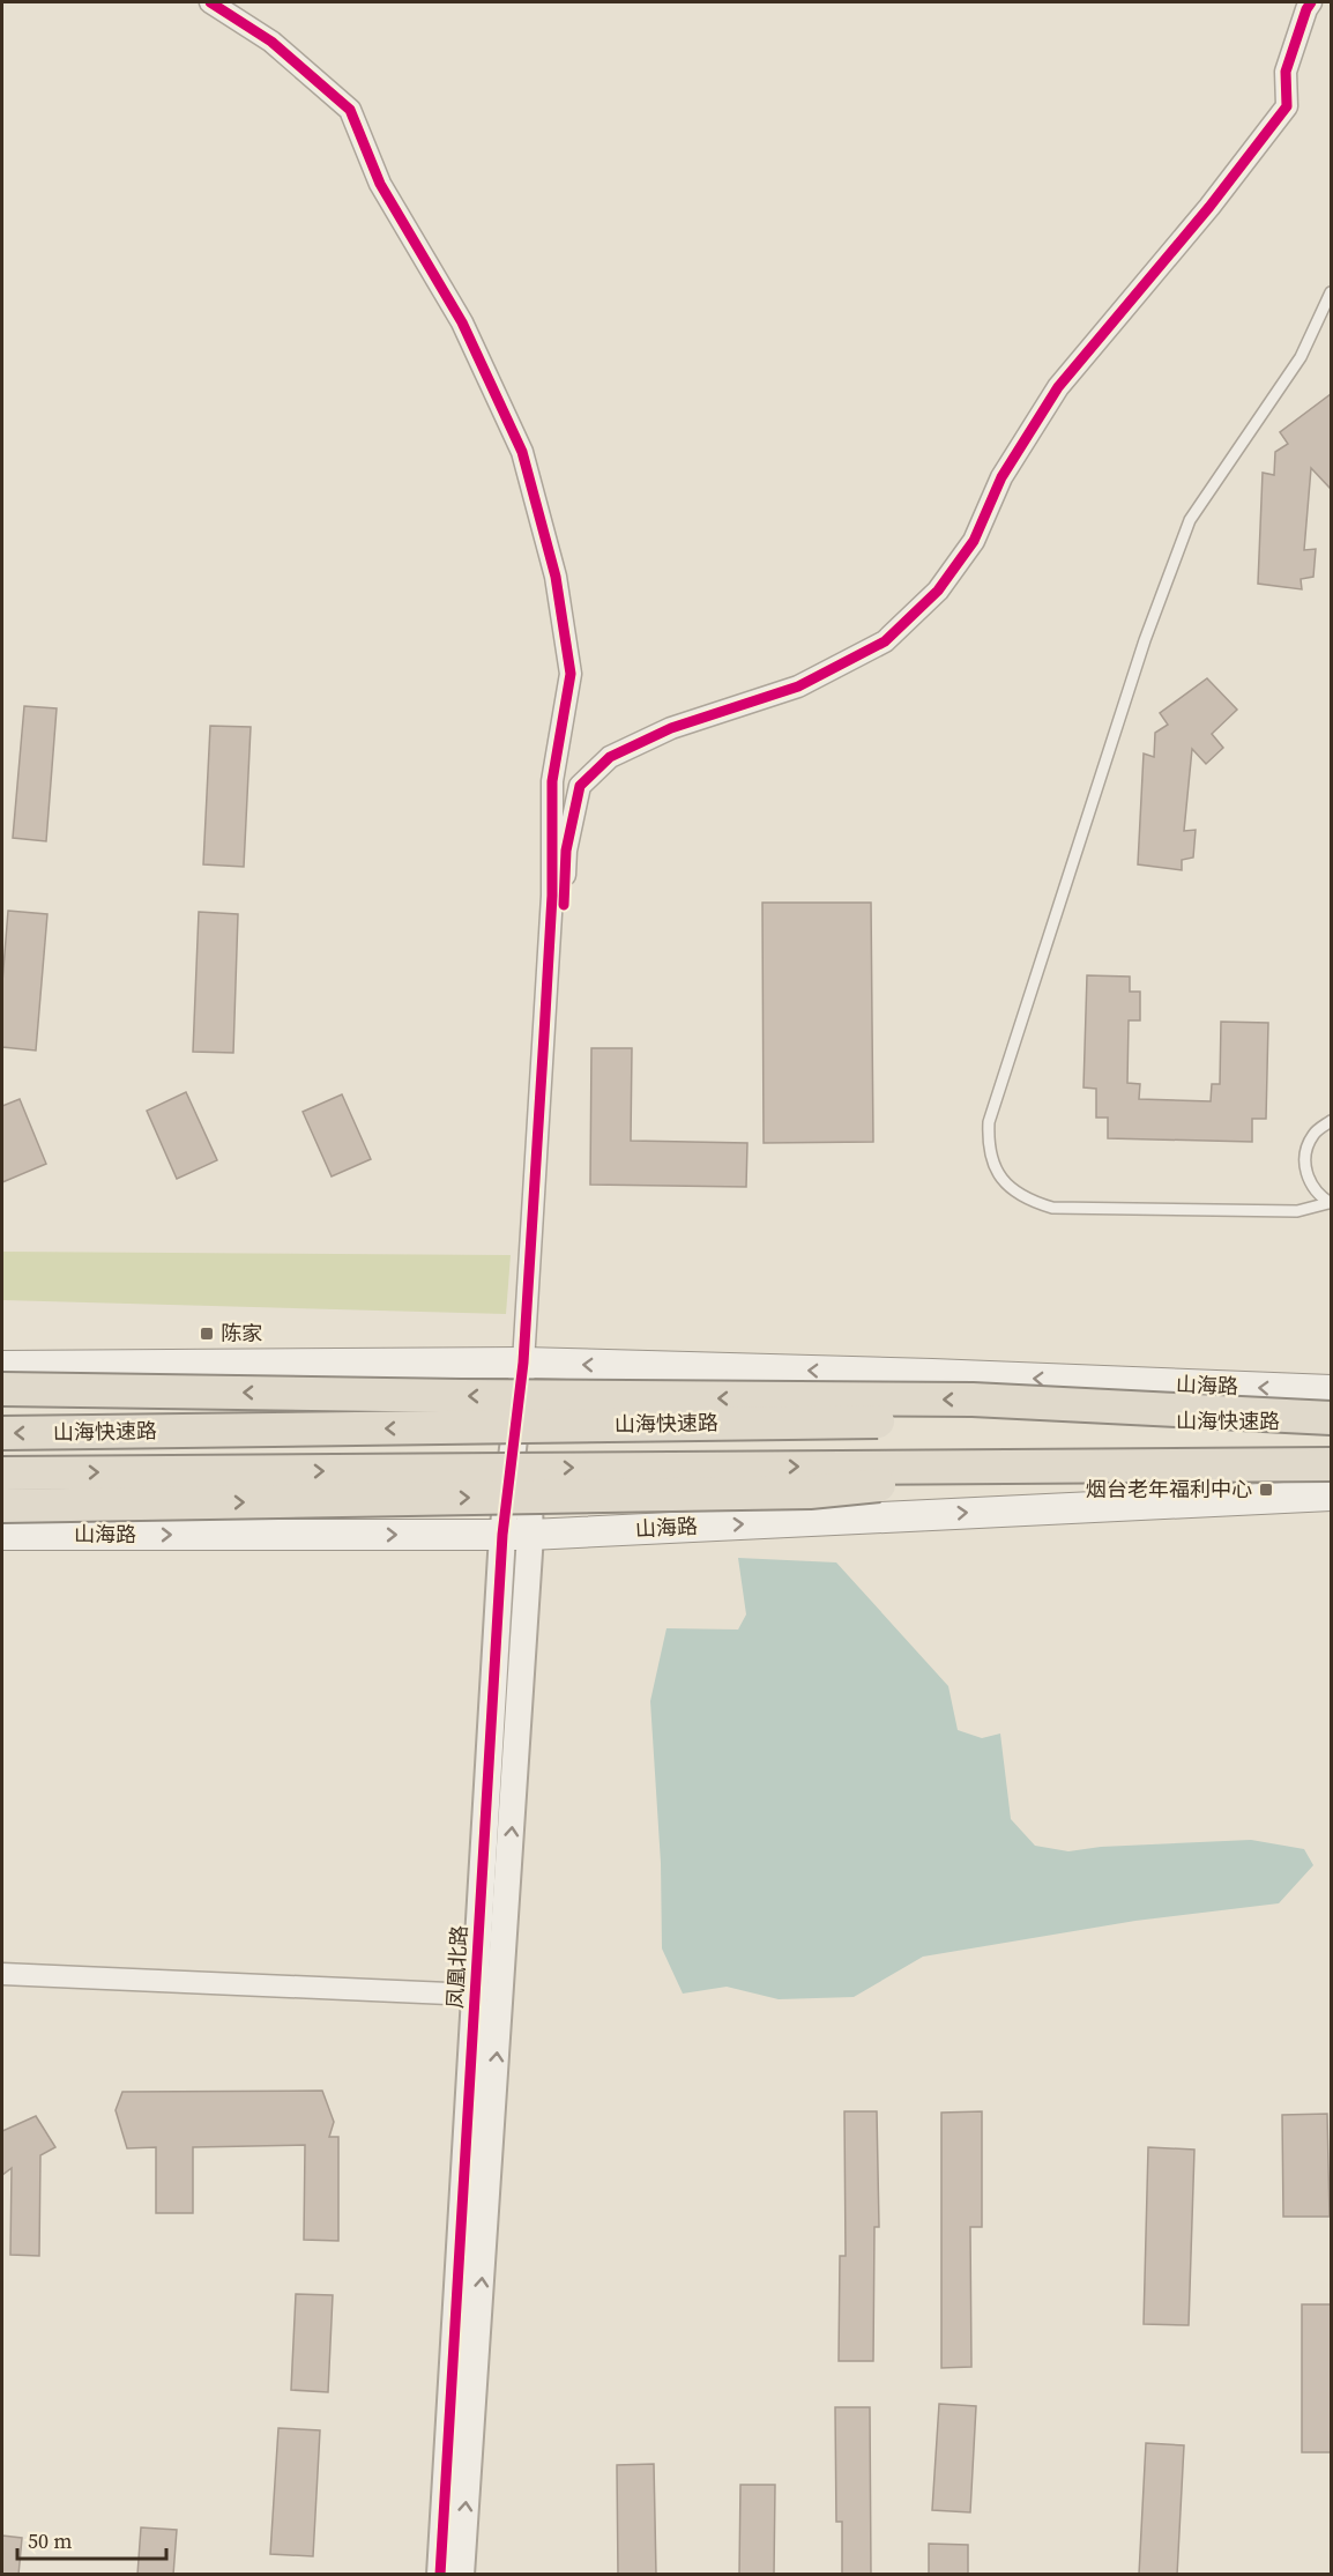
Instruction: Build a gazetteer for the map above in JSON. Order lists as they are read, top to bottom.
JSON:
{
  "streets": {
    "highway": ["山海快速路"],
    "main road": ["山海路"],
    "street": ["凤凰北路"]
  },
  "crossings": [
    ["山海路", "凤凰北路"]
  ],
  "places": {
    "transit": ["陈家", "烟台老年福利中心"]
  },
  "scale_bar": "50 m"
}
